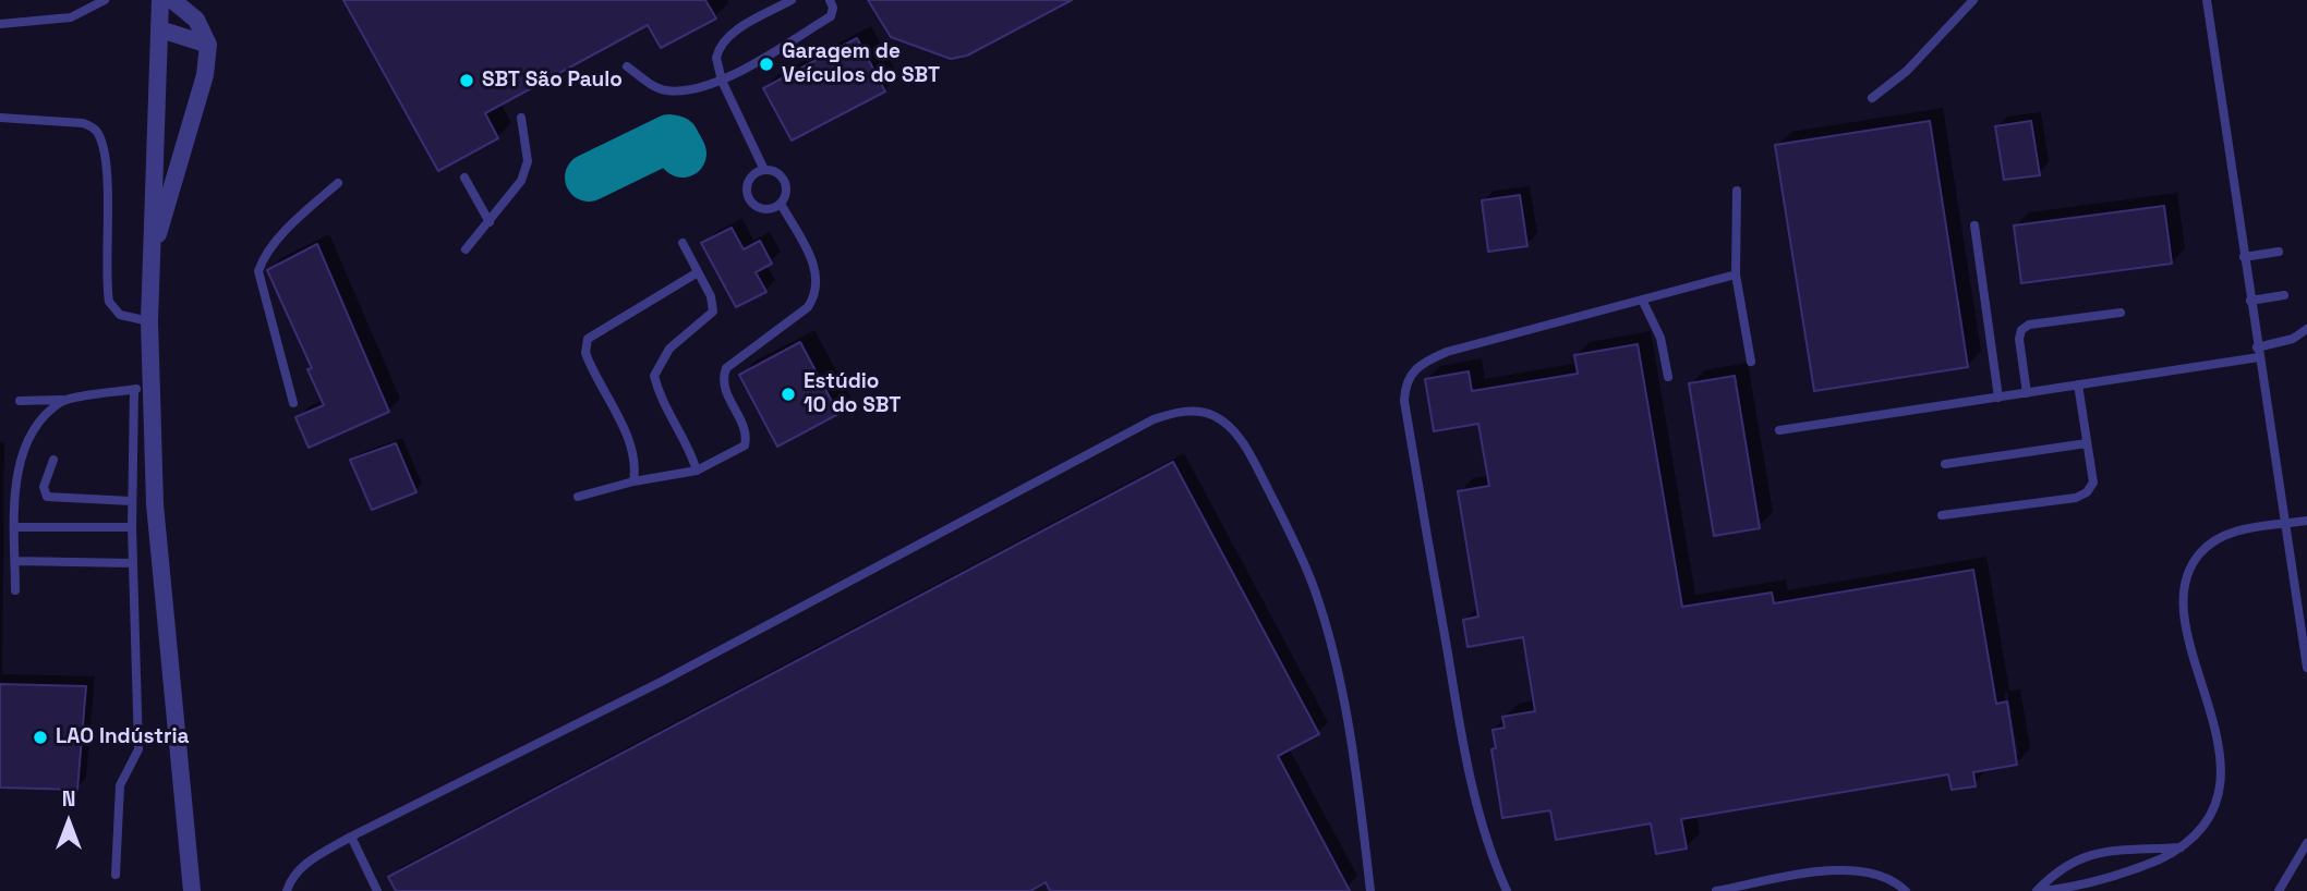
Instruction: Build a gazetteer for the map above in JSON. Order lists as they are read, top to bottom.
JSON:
{
  "places": [
    "Garagem de Veículos do SBT",
    "SBT São Paulo",
    "Estúdio 10 do SBT",
    "LAO Indústria"
  ],
  "north": "top"
}
